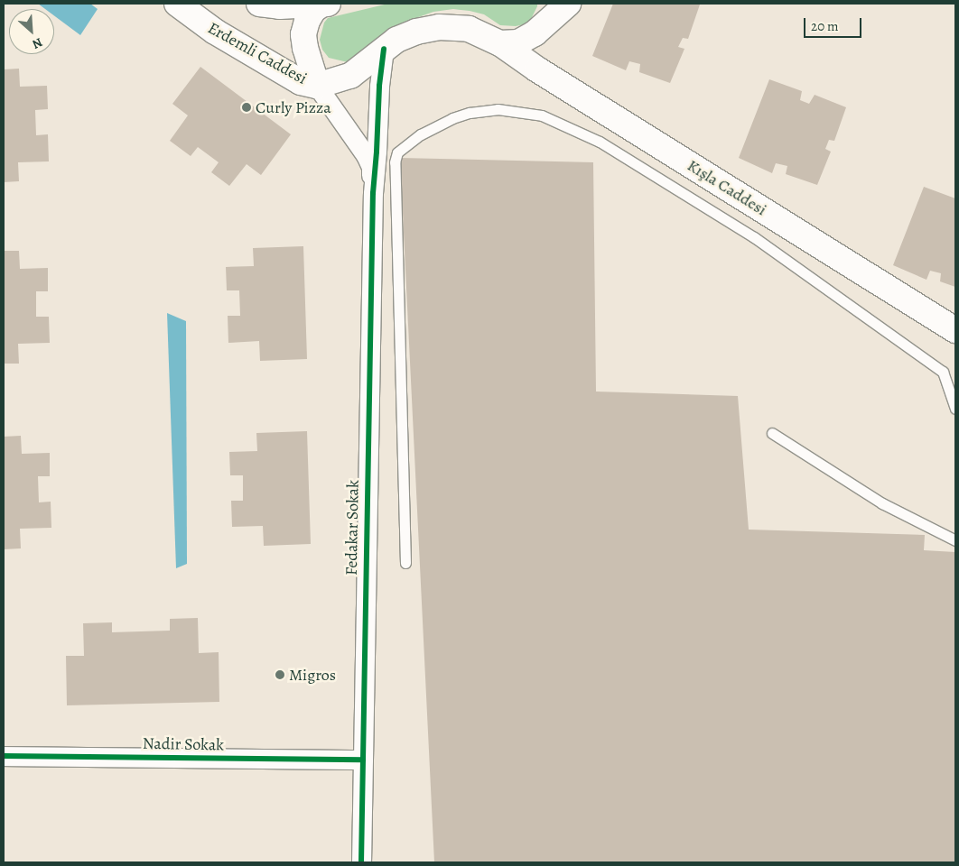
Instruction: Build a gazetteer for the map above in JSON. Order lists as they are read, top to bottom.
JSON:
{
  "streets": {
    "main road": ["Erdemli Caddesi", "Kışla Caddesi"],
    "street": ["Fedakar Sokak", "Nadir Sokak"]
  },
  "crossings": [
    ["Erdemli Caddesi", "Kışla Caddesi"],
    ["Fedakar Sokak", "Nadir Sokak"]
  ],
  "places": ["Curly Pizza", "Migros"],
  "scale_bar": "20 m",
  "north": "bottom right"
}
